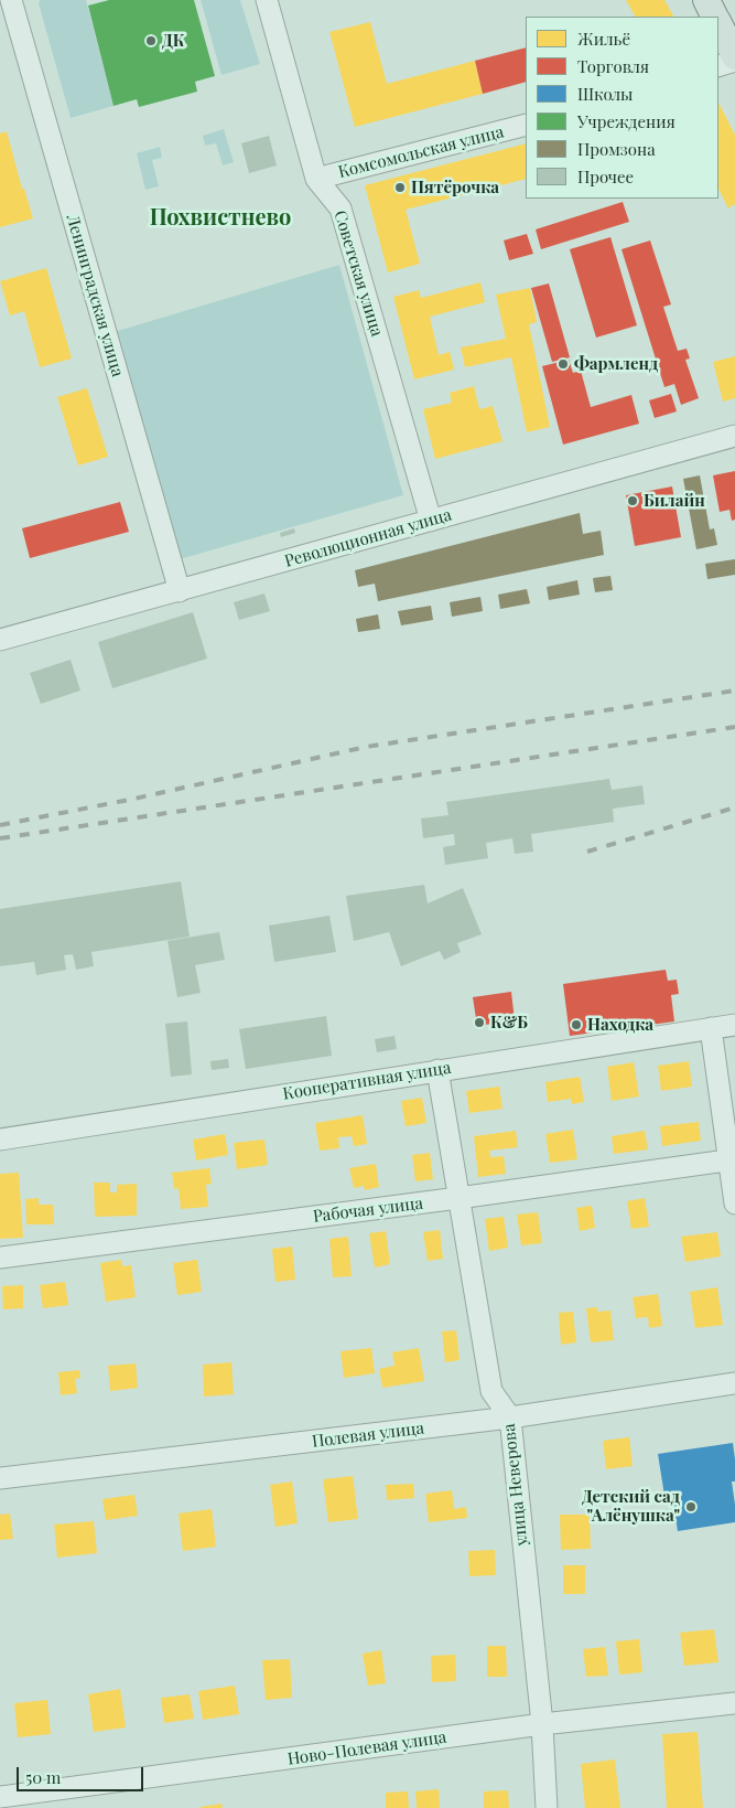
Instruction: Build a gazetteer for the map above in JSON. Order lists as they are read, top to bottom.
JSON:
{
  "streets": {
    "street": [
      "Комсомольская улица",
      "Советская улица",
      "Ленинградская улица",
      "Революционная улица",
      "Кооперативная улица",
      "Рабочая улица",
      "Полевая улица",
      "улица Неверова",
      "Ново-Полевая улица"
    ]
  },
  "crossings": [
    ["Комсомольская улица", "Советская улица"],
    ["Советская улица", "Революционная улица"],
    ["Ленинградская улица", "Революционная улица"],
    ["Кооперативная улица", "улица Неверова"],
    ["Рабочая улица", "улица Неверова"],
    ["Полевая улица", "улица Неверова"],
    ["улица Неверова", "Ново-Полевая улица"]
  ],
  "districts": ["Похвистнево"],
  "places": [
    "ДК",
    "Пятёрочка",
    "Фармленд",
    "Билайн",
    "К&Б",
    "Находка",
    "Детский сад \"Алёнушка\""
  ],
  "legend": [
    "Жильё",
    "Торговля",
    "Школы",
    "Учреждения",
    "Промзона",
    "Прочее"
  ],
  "scale_bar": "50 m"
}
